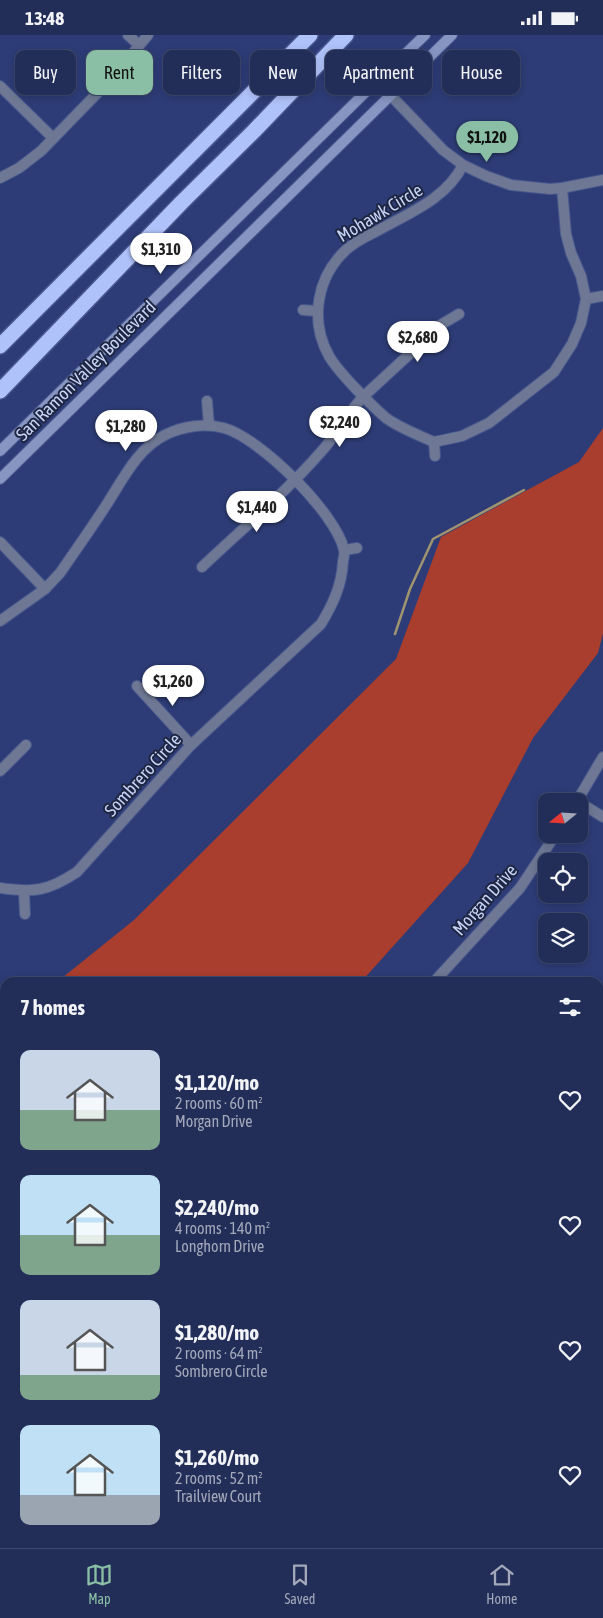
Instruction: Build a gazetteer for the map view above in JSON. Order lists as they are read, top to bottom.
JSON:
{
  "streets": {
    "main road": ["San Ramon Valley Boulevard"],
    "street": ["Mohawk Circle", "Sombrero Circle", "Morgan Drive"]
  },
  "north": "left",
  "page": {
    "status": "13:48",
    "chip": [
      "Buy",
      "Rent",
      "Filters",
      "New",
      "Apartment",
      "House"
    ],
    "price": [
      "$1,120",
      "$1,310",
      "$2,680",
      "$2,240",
      "$1,280",
      "$1,440",
      "$1,260"
    ],
    "heading": "7 homes",
    "list": [
      {
        "name": "$1,120/mo",
        "note": "2 rooms · 60 m² · Morgan Drive"
      },
      {
        "name": "$2,240/mo",
        "note": "4 rooms · 140 m² · Longhorn Drive"
      },
      {
        "name": "$1,280/mo",
        "note": "2 rooms · 64 m² · Sombrero Circle"
      },
      {
        "name": "$1,260/mo",
        "note": "2 rooms · 52 m² · Trailview Court"
      }
    ],
    "tabs": ["Map", "Saved", "Home"]
  }
}
